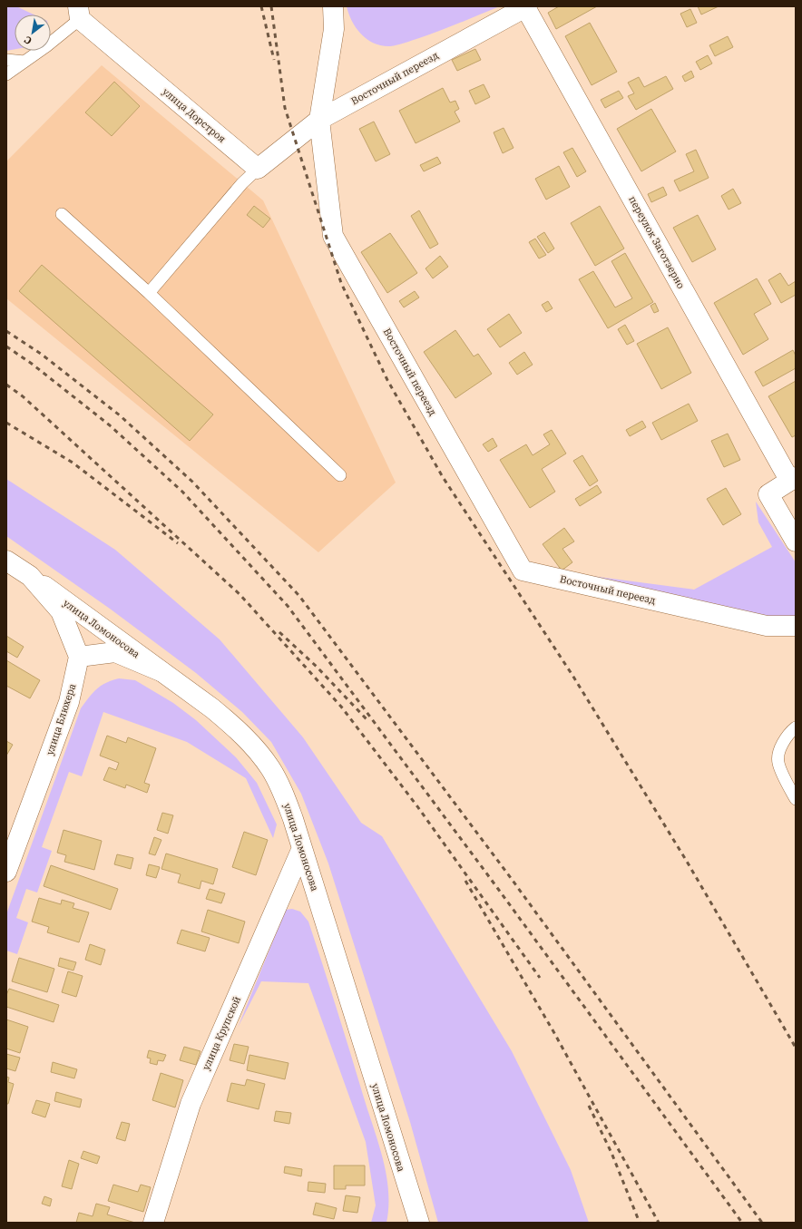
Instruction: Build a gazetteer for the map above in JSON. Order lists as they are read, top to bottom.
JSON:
{
  "streets": {
    "street": [
      "Восточный переезд",
      "улица Дорстроя",
      "переулок Заготзерно",
      "улица Ломоносова",
      "улица Блюхера",
      "улица Крупской"
    ]
  },
  "crossings": [
    ["Восточный переезд", "переулок Заготзерно"],
    ["улица Ломоносова", "улица Крупской"]
  ],
  "north": "bottom left"
}
